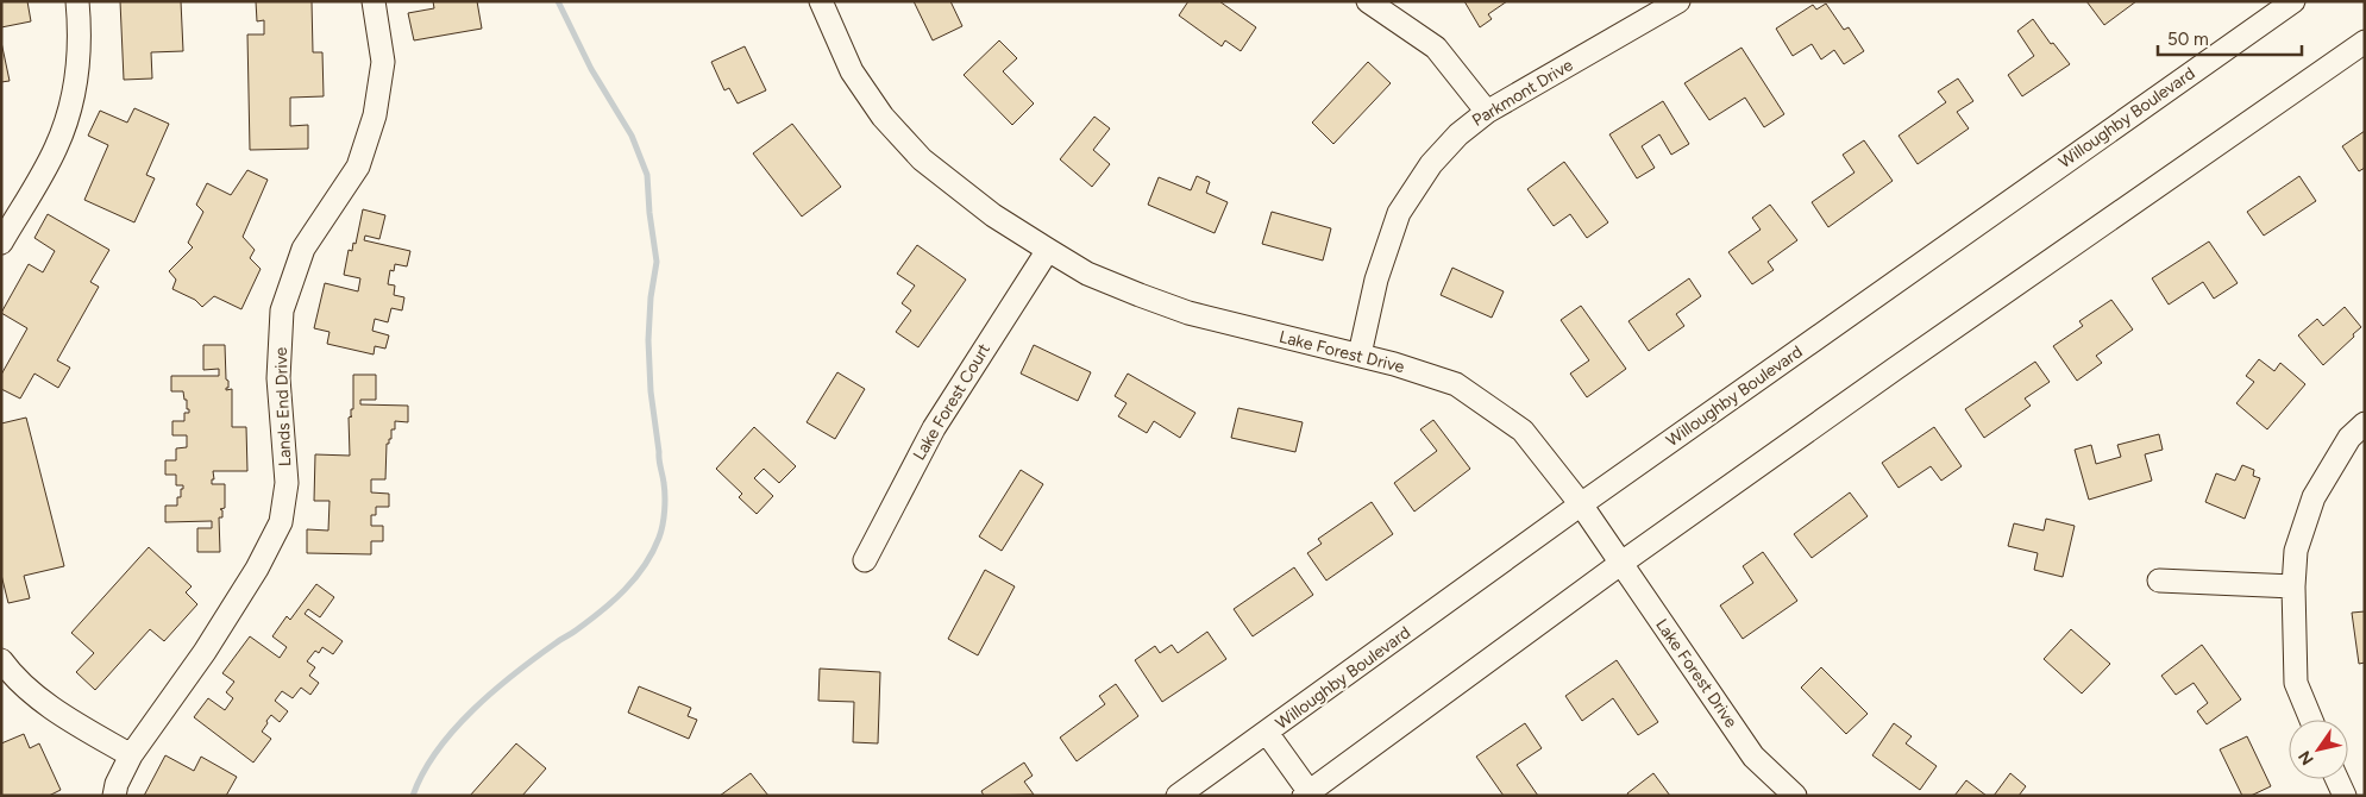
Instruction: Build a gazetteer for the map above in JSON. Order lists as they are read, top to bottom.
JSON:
{
  "streets": {
    "street": [
      "Parkmont Drive",
      "Willoughby Boulevard",
      "Lake Forest Drive",
      "Lake Forest Court",
      "Lands End Drive"
    ]
  },
  "crossings": [
    ["Parkmont Drive", "Lake Forest Drive"],
    ["Willoughby Boulevard", "Lake Forest Drive"],
    ["Lake Forest Drive", "Lake Forest Court"]
  ],
  "scale_bar": "50 m",
  "north": "bottom left"
}
